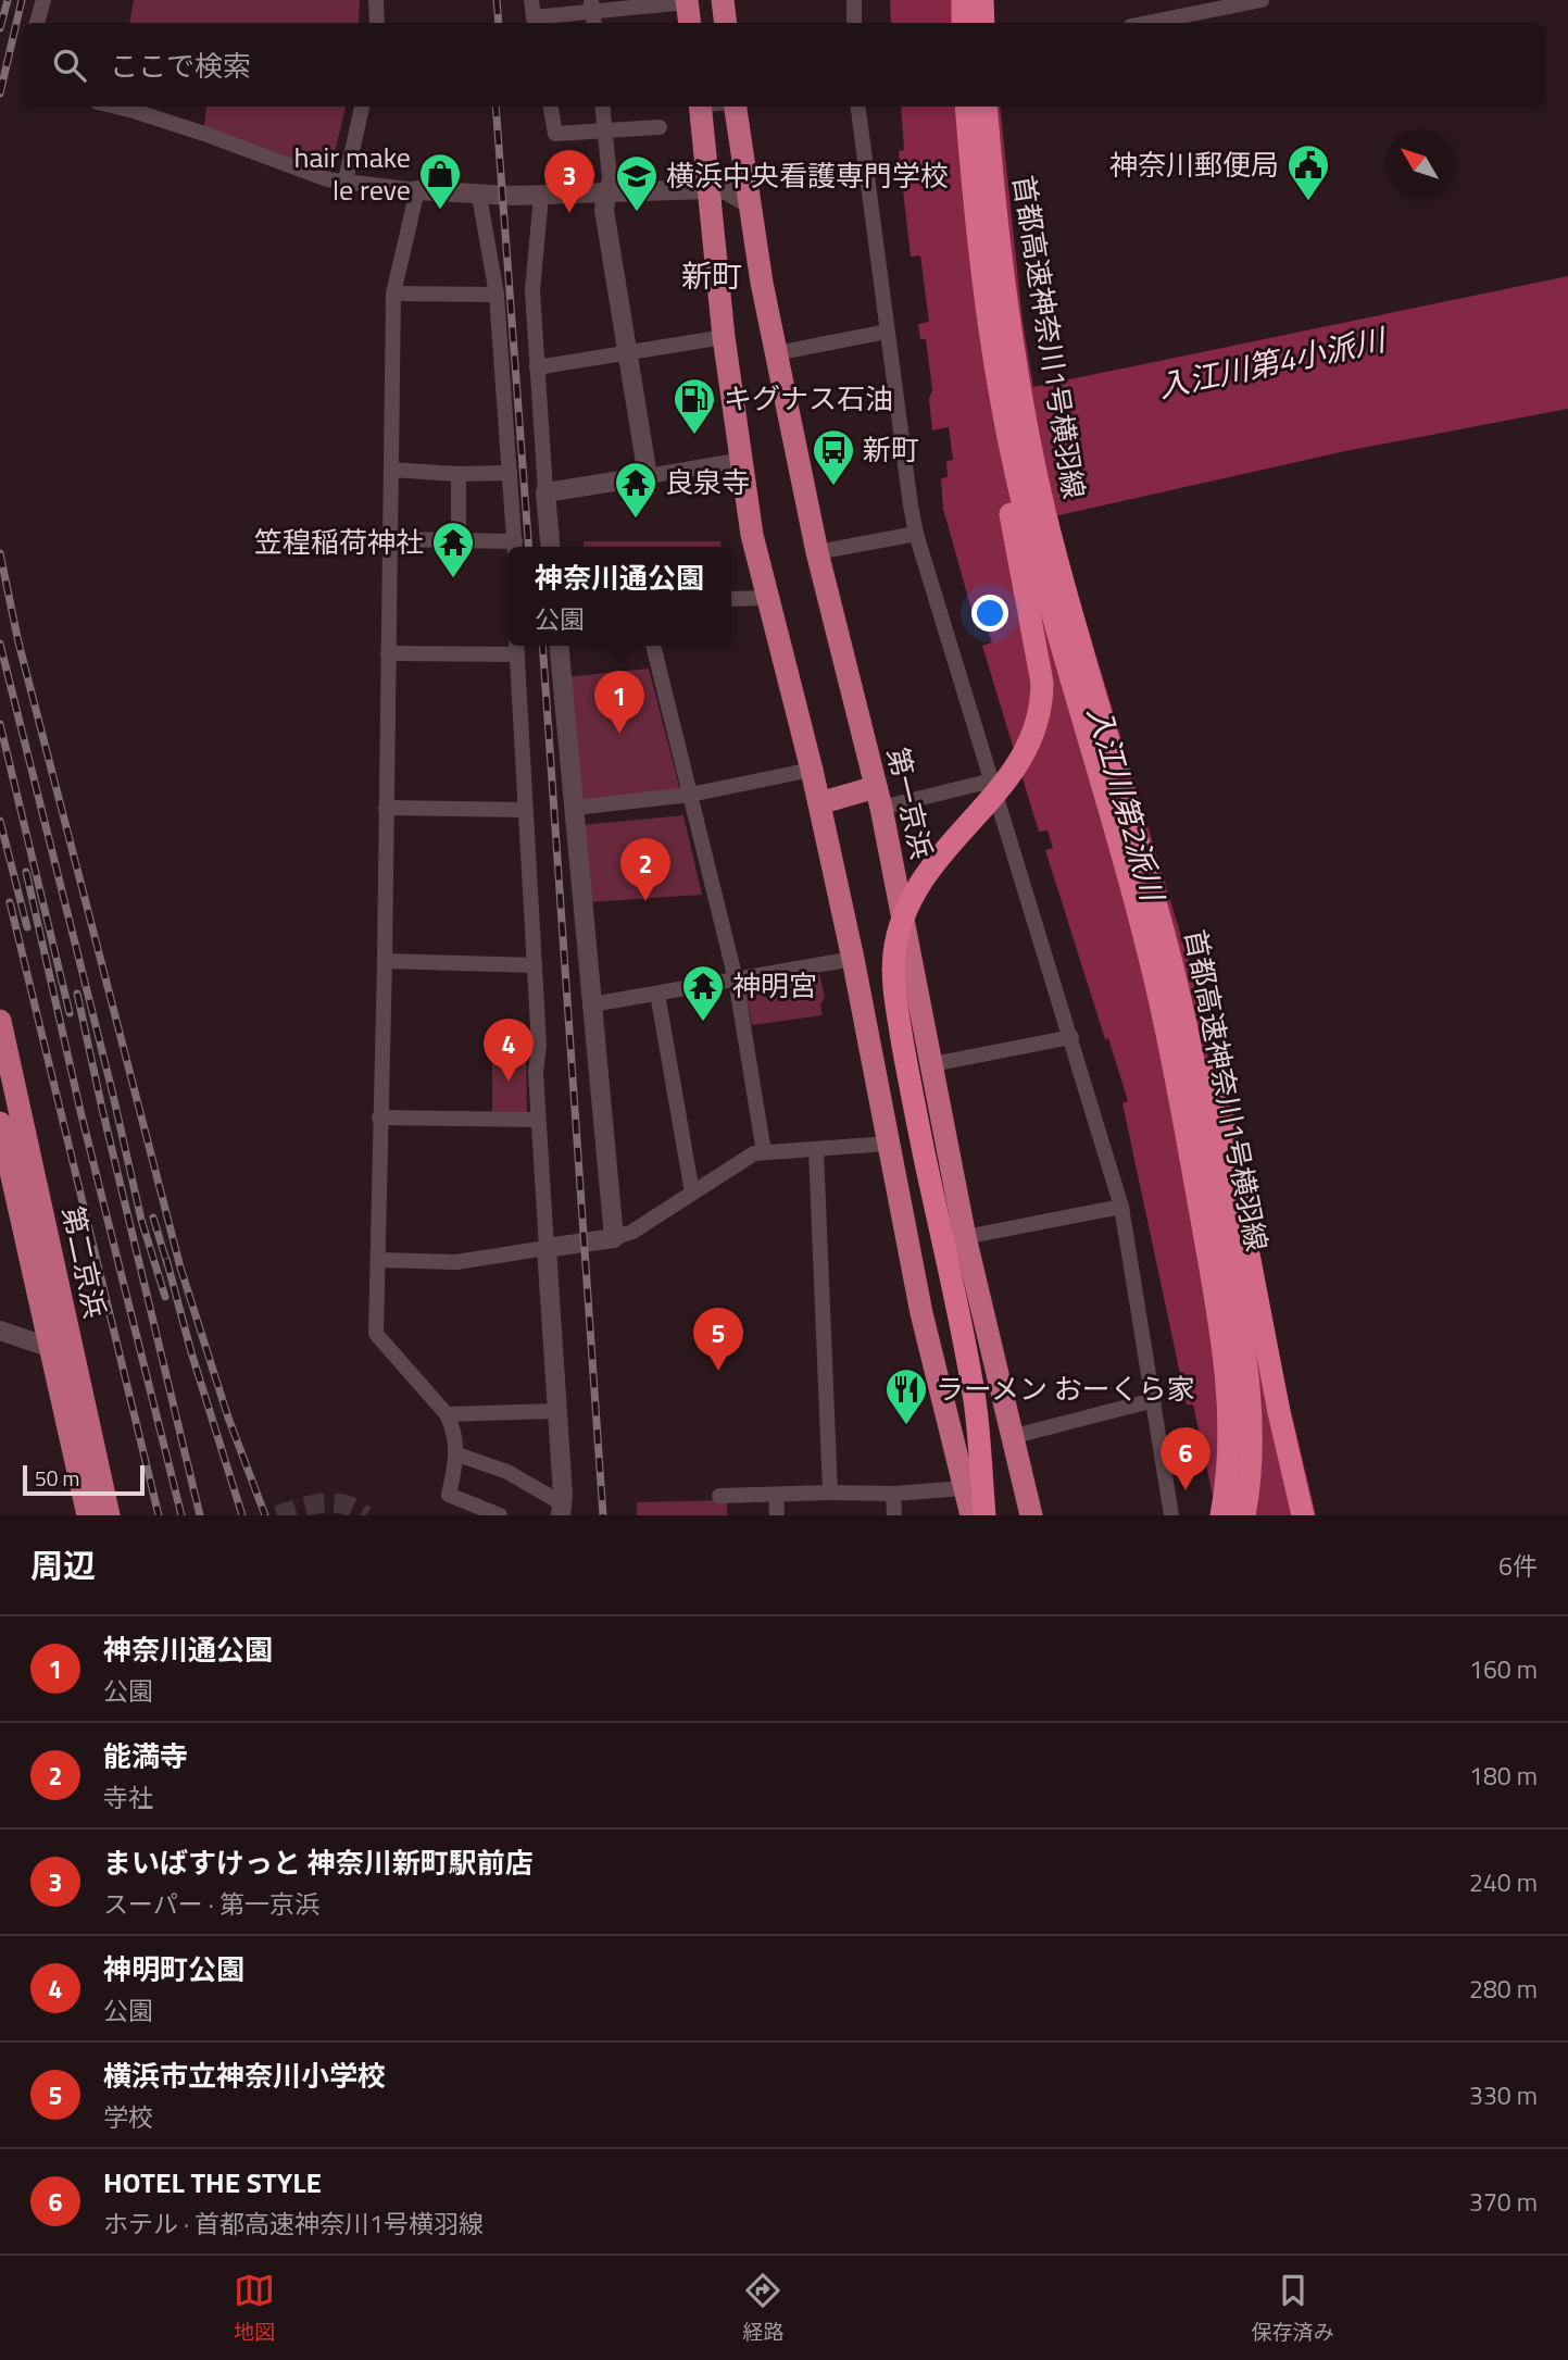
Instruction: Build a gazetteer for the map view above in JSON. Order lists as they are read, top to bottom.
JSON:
{
  "streets": {
    "highway": ["首都高速神奈川1号横羽線", "第一京浜", "第二京浜"]
  },
  "districts": ["新町"],
  "water": ["入江川第4小派川", "入江川第2派川"],
  "places": {
    "public building": ["神奈川郵便局"],
    "shop": ["hair make le reve"],
    "school or university": ["横浜中央看護専門学校"],
    "fuel station": ["キグナス石油"],
    "bus stop": ["新町"],
    "temple": ["良泉寺", "笠䅣稲荷神社", "神明宮"],
    "restaurant": ["ラーメン おーくら家"]
  },
  "scale_bar": "50 m",
  "north": "top left",
  "page": {
    "search": "ここで検索",
    "pins": [
      "3",
      "1",
      "2",
      "4",
      "5",
      "6"
    ],
    "popup": ["神奈川通公園", "公園"],
    "scale": "50 m",
    "heading": ["周辺", "6件"],
    "list": [
      {
        "mark": "1",
        "name": "神奈川通公園",
        "note": "公園",
        "value": "160 m"
      },
      {
        "mark": "2",
        "name": "能満寺",
        "note": "寺社",
        "value": "180 m"
      },
      {
        "mark": "3",
        "name": "まいばすけっと 神奈川新町駅前店",
        "note": "スーパー · 第一京浜",
        "value": "240 m"
      },
      {
        "mark": "4",
        "name": "神明町公園",
        "note": "公園",
        "value": "280 m"
      },
      {
        "mark": "5",
        "name": "横浜市立神奈川小学校",
        "note": "学校",
        "value": "330 m"
      },
      {
        "mark": "6",
        "name": "HOTEL THE STYLE",
        "note": "ホテル · 首都高速神奈川1号横羽線",
        "value": "370 m"
      }
    ],
    "nav": ["地図", "経路", "保存済み"]
  }
}
